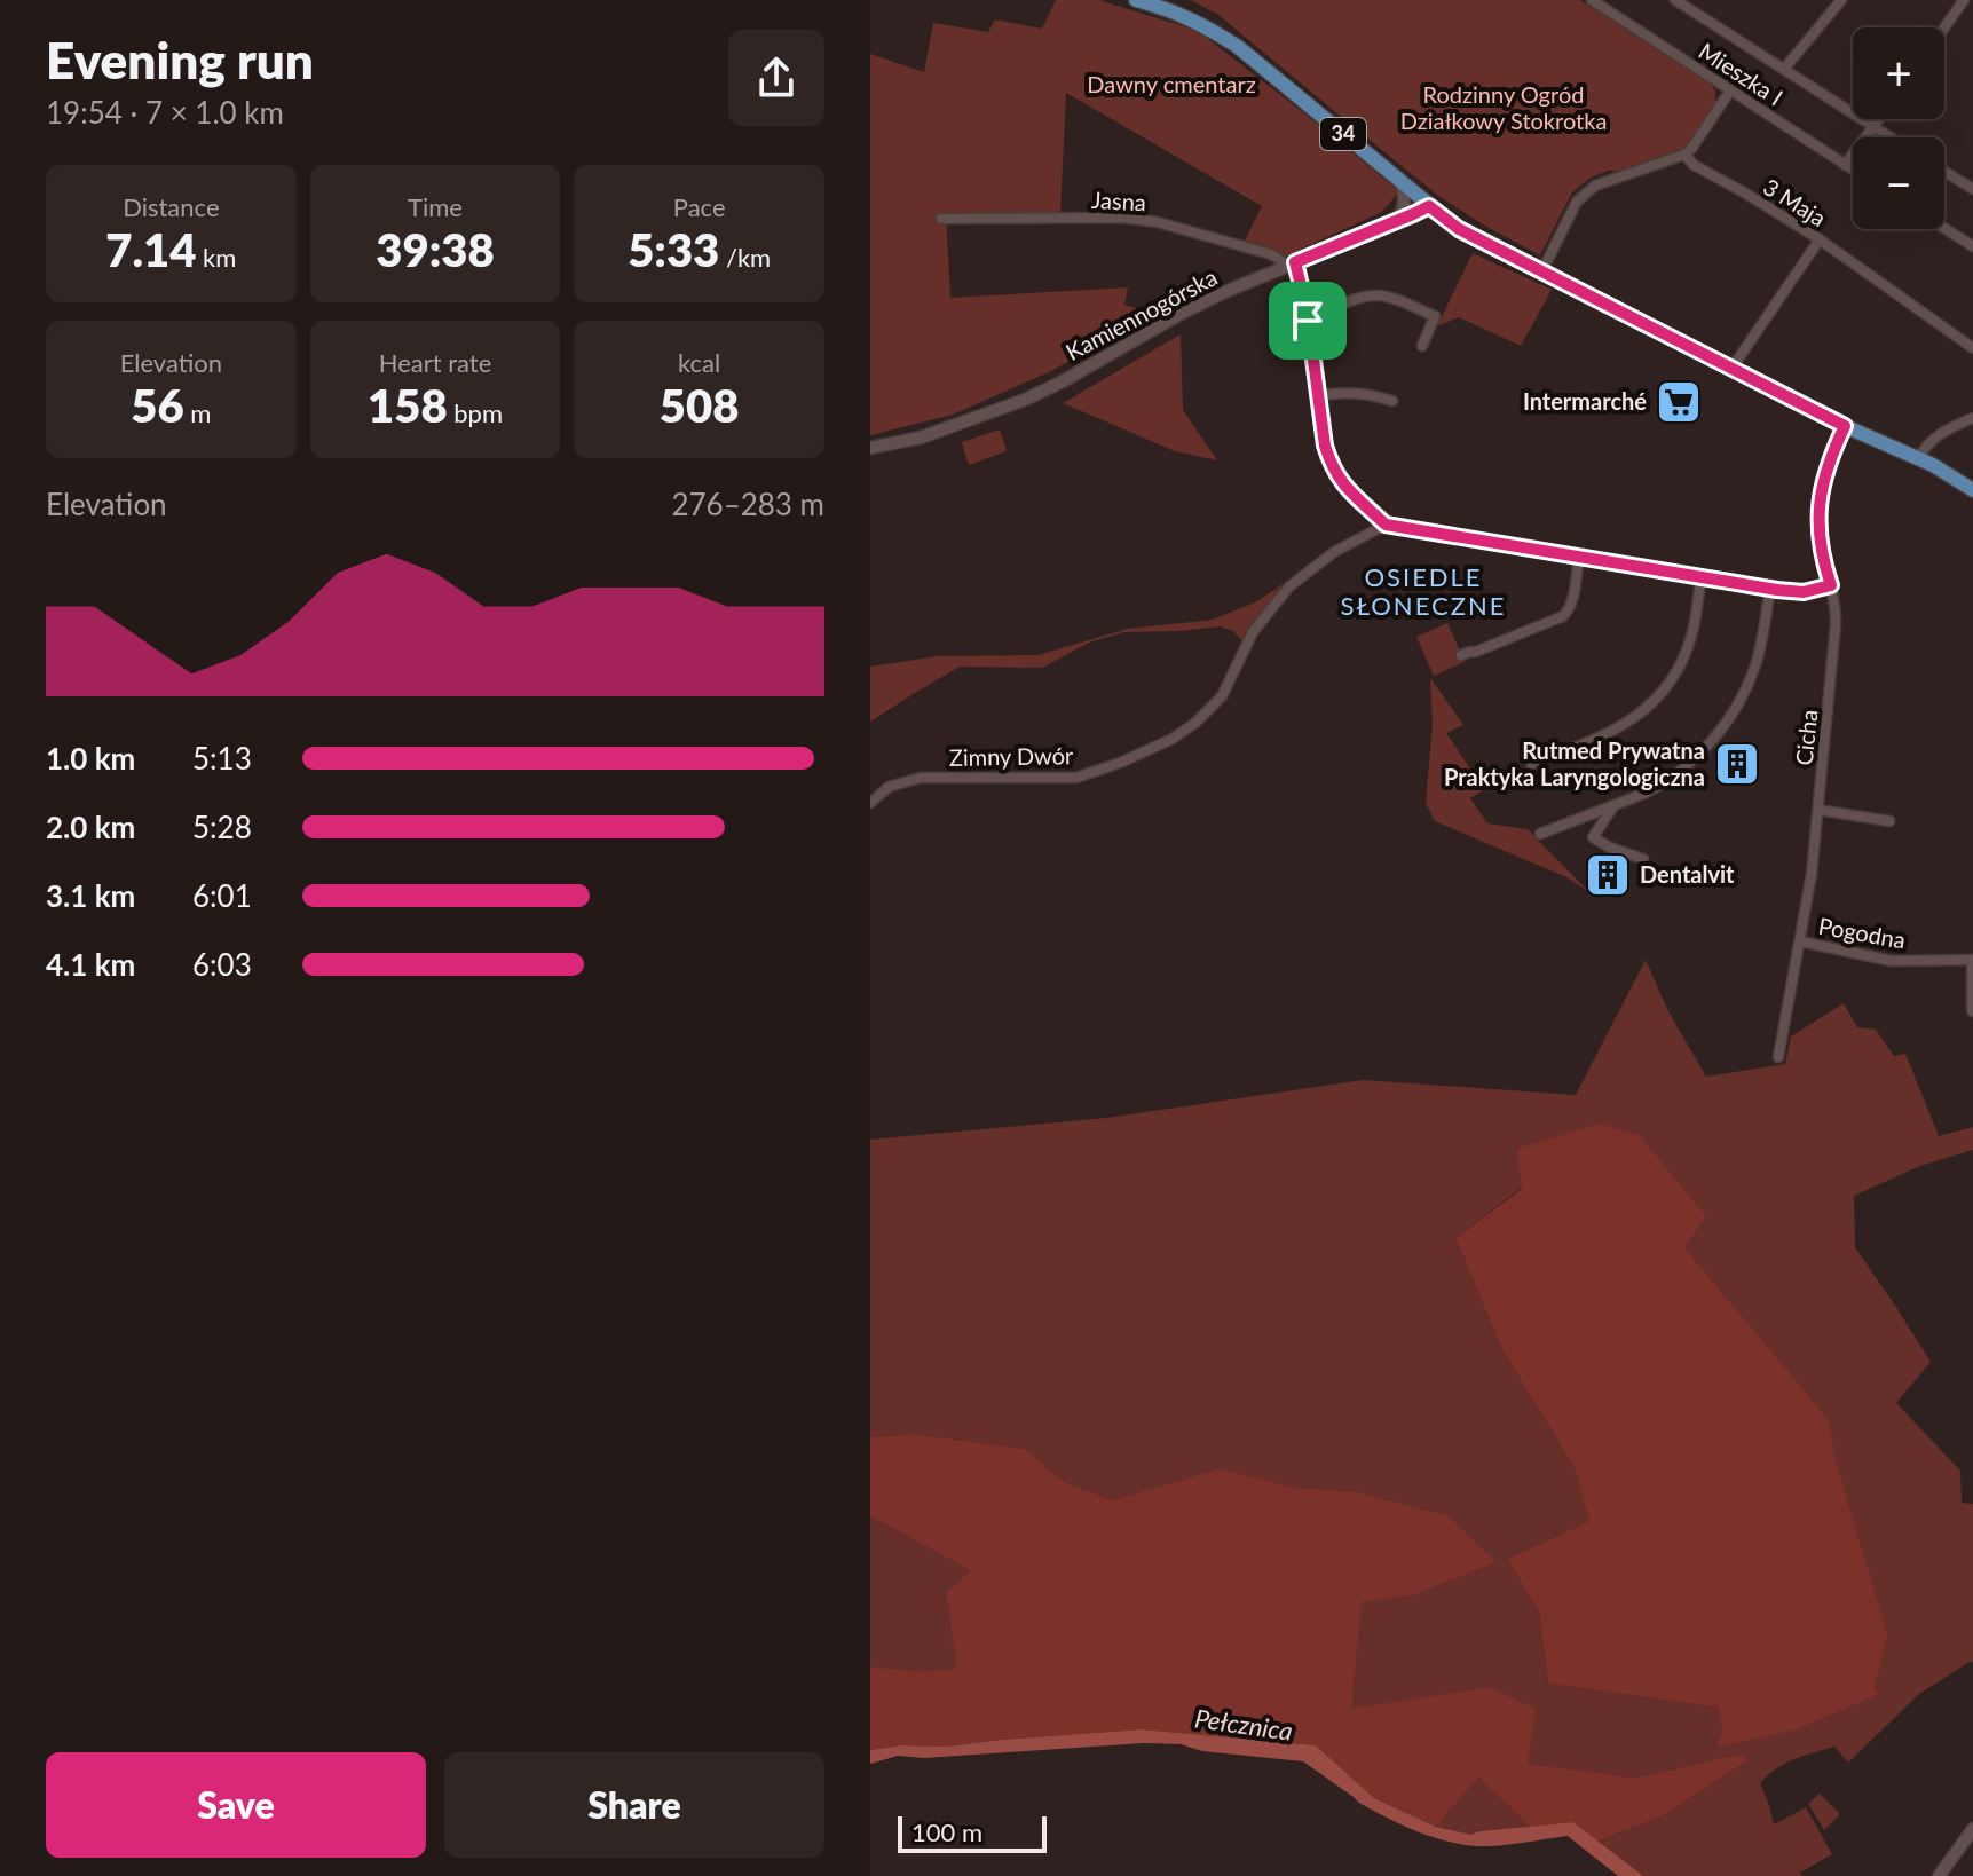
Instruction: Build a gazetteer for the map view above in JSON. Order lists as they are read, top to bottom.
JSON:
{
  "streets": {
    "main road": ["34"],
    "street": [
      "Mieszka I",
      "Jasna",
      "3 Maja",
      "Kamiennogórska",
      "Cicha",
      "Zimny Dwór",
      "Pogodna"
    ]
  },
  "crossings": [
    ["34", "Kamiennogórska"],
    ["34", "Cicha"],
    ["Jasna", "Kamiennogórska"],
    ["Cicha", "Pogodna"]
  ],
  "districts": ["OSIEDLE SŁONECZNE"],
  "water": ["Pełcznica"],
  "parks": ["Dawny cmentarz", "Rodzinny Ogród Działkowy Stokrotka"],
  "places": {
    "supermarket": ["Intermarché"],
    "building": ["Rutmed Prywatna Praktyka Laryngologiczna", "Dentalvit"]
  },
  "scale_bar": "100 m",
  "page": {
    "heading": ["Evening run", "19:54 · 7 × 1.0 km"],
    "map_buttons": ["+", "−"],
    "stats": [
      ["Distance", "7.14 km"],
      ["Time", "39:38"],
      ["Pace", "5:33 /km"],
      ["Elevation", "56 m"],
      ["Heart rate", "158 bpm"],
      ["kcal", "508"]
    ],
    "chart": ["Elevation", "276–283 m"],
    "list": [
      {
        "name": "1.0 km",
        "note": "5:13"
      },
      {
        "name": "2.0 km",
        "note": "5:28"
      },
      {
        "name": "3.1 km",
        "note": "6:01"
      },
      {
        "name": "4.1 km",
        "note": "6:03"
      }
    ],
    "buttons": ["Save", "Share"],
    "scale": "100 m"
  }
}
